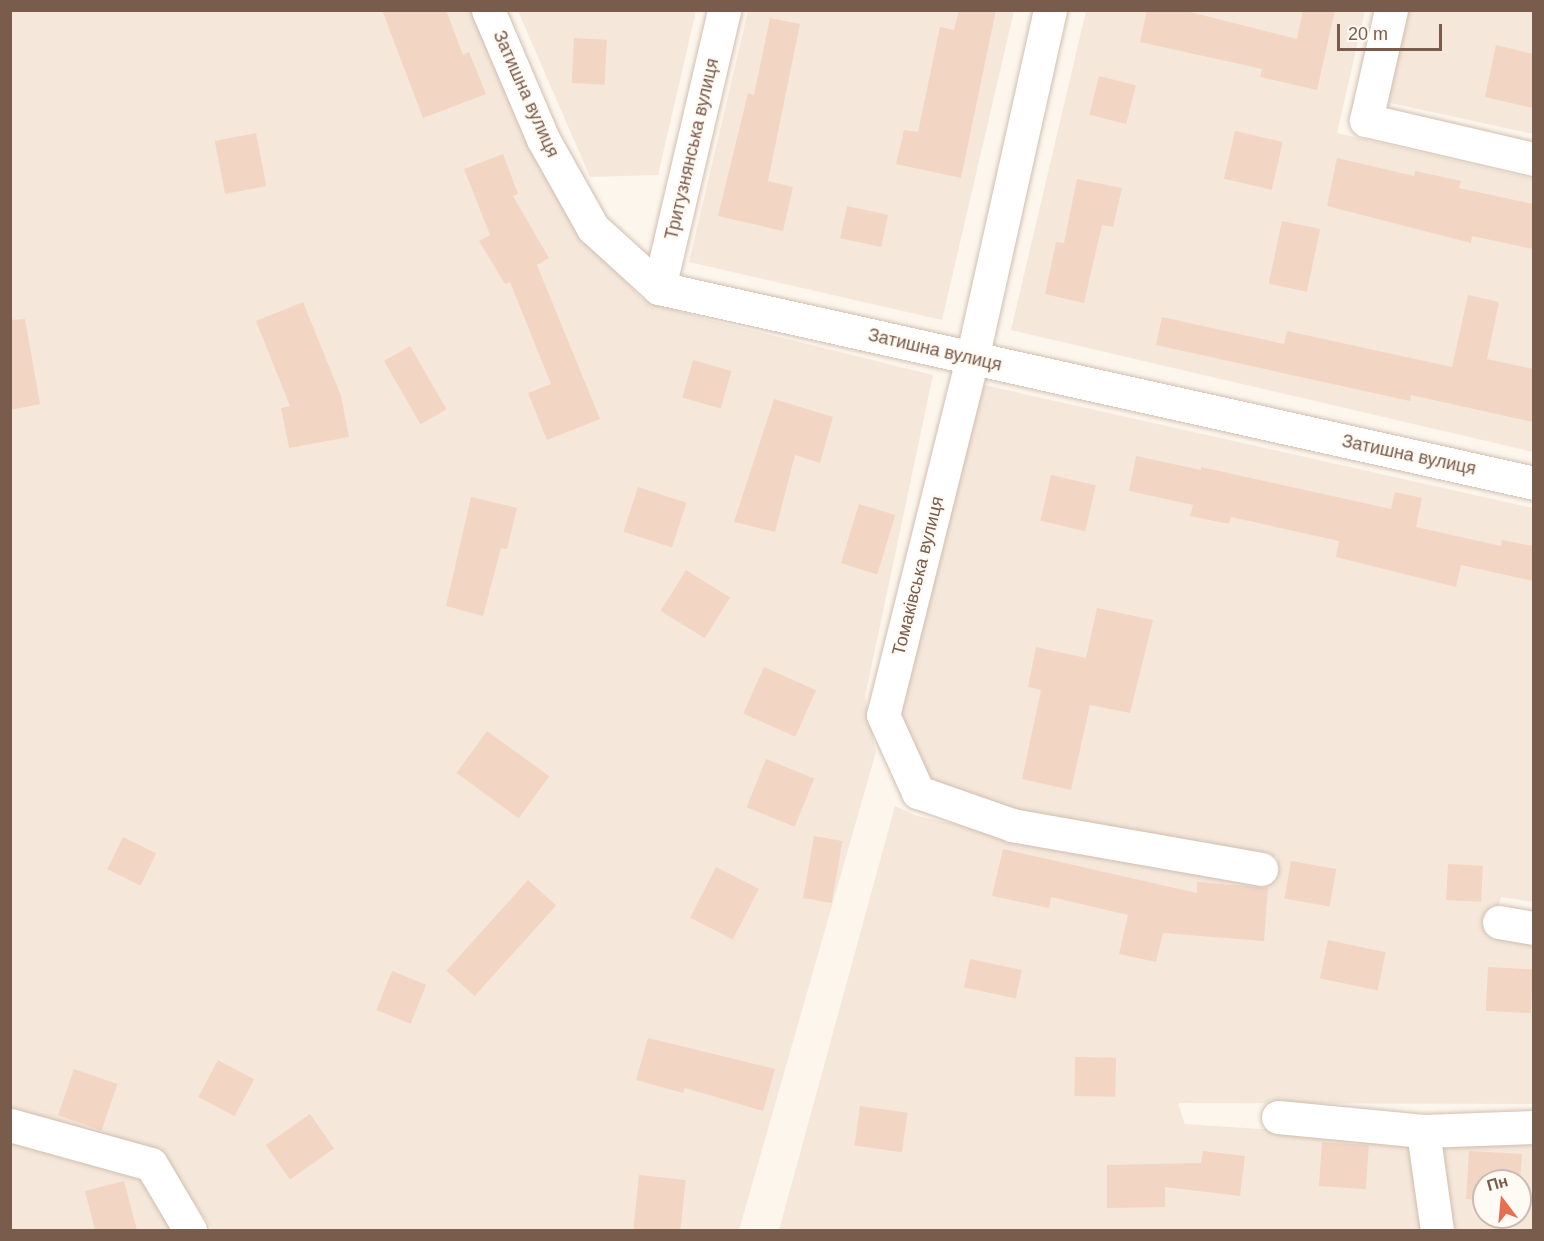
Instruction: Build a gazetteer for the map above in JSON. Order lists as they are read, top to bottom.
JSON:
{
  "streets": {
    "street": ["Затишна вулиця", "Тритузнянська вулиця", "Томаківська вулиця"]
  },
  "crossings": [
    ["Затишна вулиця", "Тритузнянська вулиця"],
    ["Затишна вулиця", "Томаківська вулиця"]
  ],
  "scale_bar": "20 m",
  "north": "top"
}
